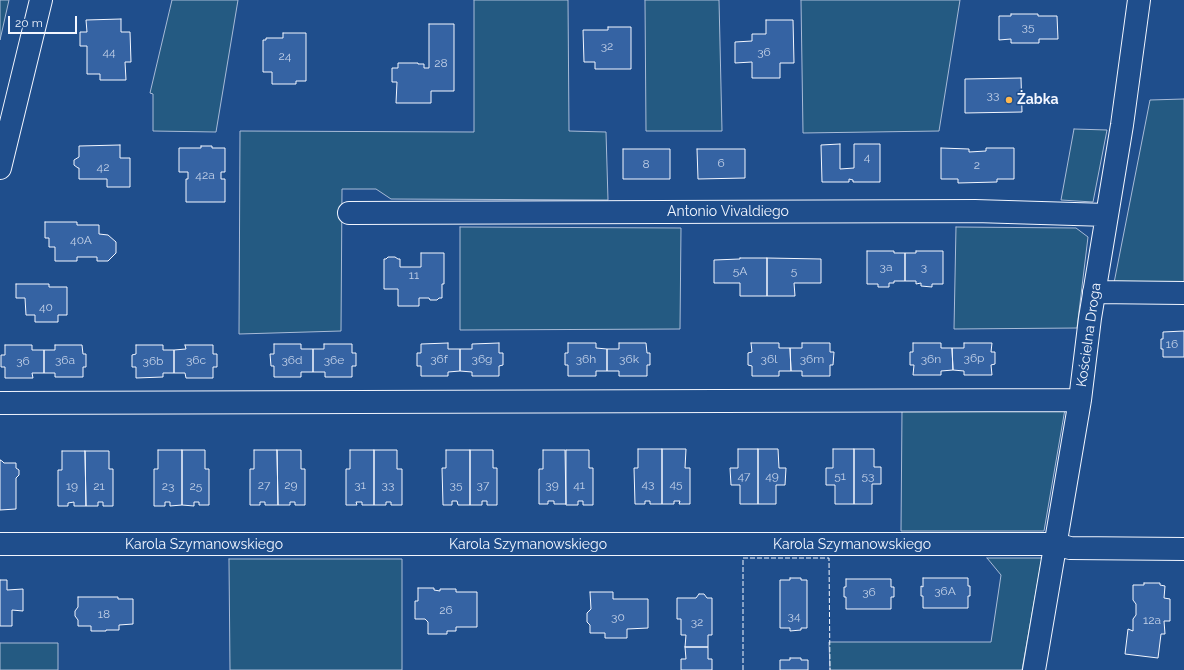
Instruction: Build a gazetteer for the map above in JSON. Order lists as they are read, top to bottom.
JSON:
{
  "streets": {
    "street": ["Antonio Vivaldiego", "Kościelna Droga", "Karola Szymanowskiego"]
  },
  "crossings": [
    ["Antonio Vivaldiego", "Kościelna Droga"],
    ["Kościelna Droga", "Karola Szymanowskiego"]
  ],
  "places": ["Żabka"],
  "house_numbers": [
    "35",
    "32",
    "44",
    "36",
    "24",
    "28",
    "33",
    "4",
    "6",
    "8",
    "2",
    "42",
    "42a",
    "40A",
    "3a",
    "3",
    "5A",
    "5",
    "11",
    "40",
    "16",
    "36p",
    "36f",
    "36g",
    "36h",
    "36k",
    "36l",
    "36m",
    "36n",
    "36a",
    "36c",
    "36d",
    "36e",
    "36",
    "36b",
    "47",
    "49",
    "51",
    "53",
    "43",
    "45",
    "27",
    "29",
    "31",
    "33",
    "35",
    "37",
    "39",
    "41",
    "19",
    "21",
    "23",
    "25",
    "36A",
    "36",
    "26",
    "18",
    "34",
    "30",
    "12a",
    "32"
  ],
  "scale_bar": "20 m"
}
